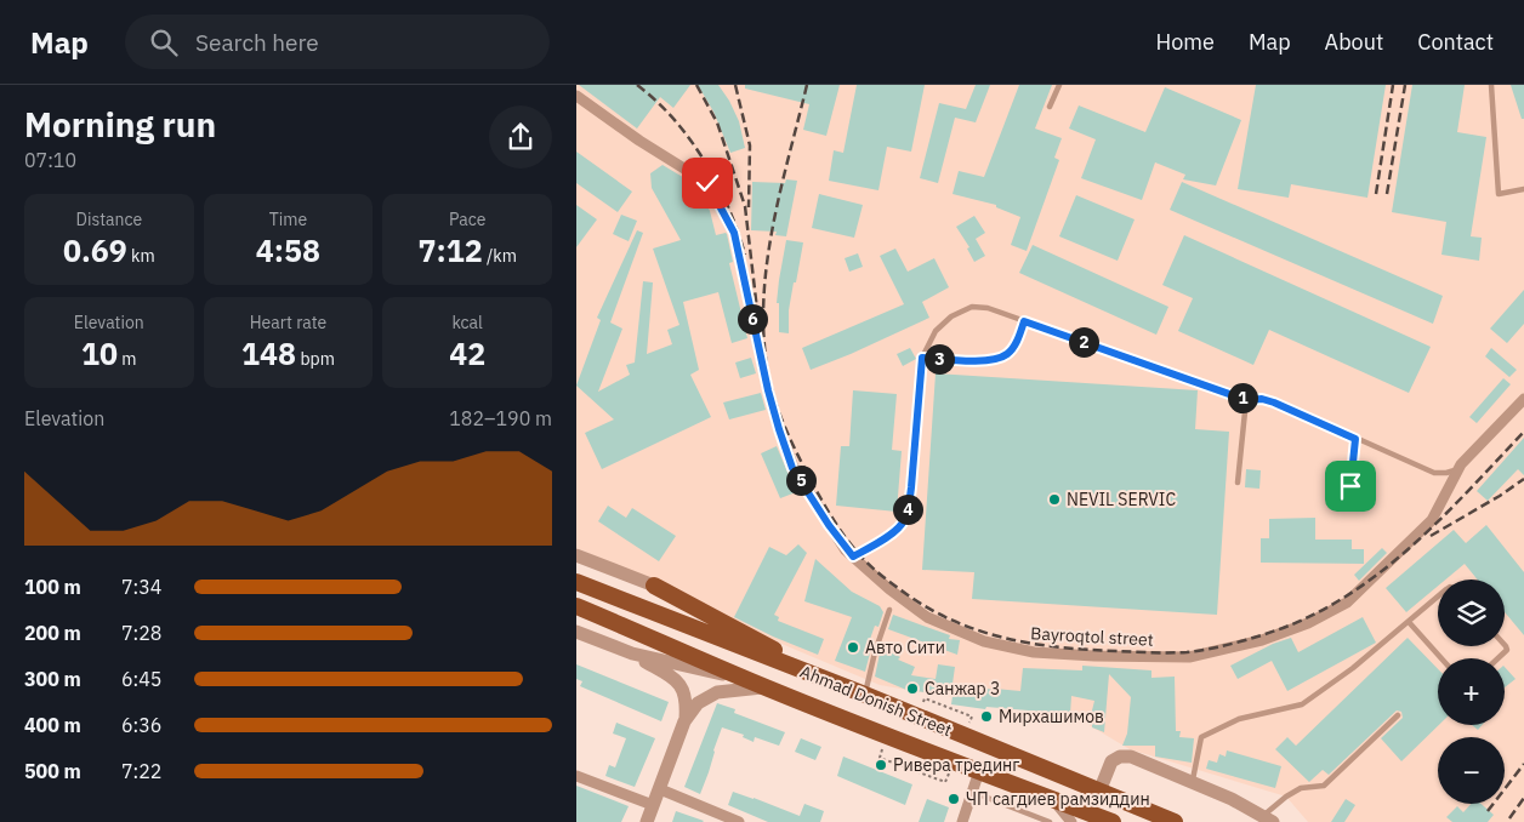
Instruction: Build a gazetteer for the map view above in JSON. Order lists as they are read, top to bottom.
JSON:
{
  "streets": {
    "main road": ["Ahmad Donish Street"],
    "street": ["Bayroqtol street"]
  },
  "places": [
    "NEVIL SERVIC",
    "Авто Сити",
    "Санжар 3",
    "Мирхашимов",
    "Ривера трединг",
    "ЧП сагдиев рамзиддин"
  ],
  "page": {
    "header": "Map",
    "search": "Search here",
    "nav": [
      "Home",
      "Map",
      "About",
      "Contact"
    ],
    "heading": ["Morning run", "07:10"],
    "stats": [
      ["Distance", "0.69 km"],
      ["Time", "4:58"],
      ["Pace", "7:12 /km"],
      ["Elevation", "10 m"],
      ["Heart rate", "148 bpm"],
      ["kcal", "42"]
    ],
    "pins": [
      "6",
      "2",
      "3",
      "1",
      "5",
      "4"
    ],
    "chart": ["Elevation", "182–190 m"],
    "list": [
      {
        "name": "100 m",
        "note": "7:34"
      },
      {
        "name": "200 m",
        "note": "7:28"
      },
      {
        "name": "300 m",
        "note": "6:45"
      },
      {
        "name": "400 m",
        "note": "6:36"
      },
      {
        "name": "500 m",
        "note": "7:22"
      }
    ],
    "map_buttons": ["+", "−"]
  }
}
